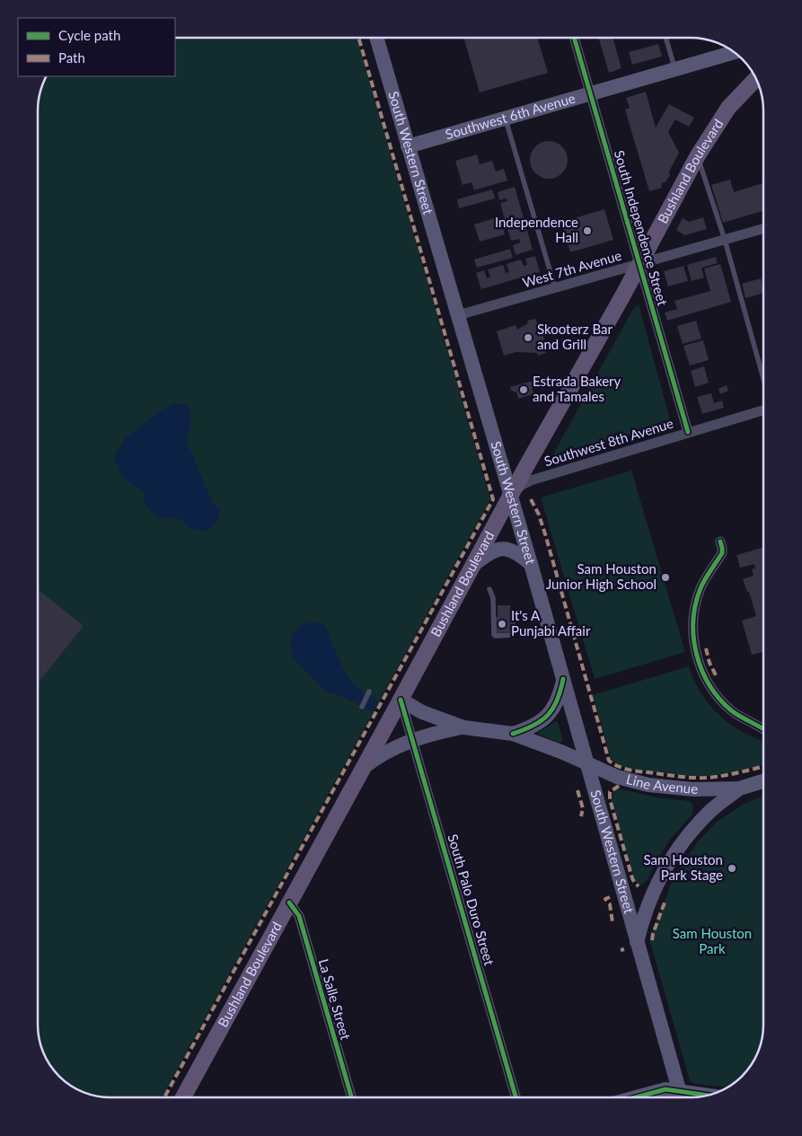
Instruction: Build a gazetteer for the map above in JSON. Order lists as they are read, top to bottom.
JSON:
{
  "streets": {
    "main road": [
      "Southwest 6th Avenue",
      "South Western Street",
      "Bushland Boulevard",
      "Line Avenue"
    ],
    "street": [
      "South Independence Street",
      "West 7th Avenue",
      "Southwest 8th Avenue",
      "South Palo Duro Street",
      "La Salle Street"
    ]
  },
  "crossings": [
    ["Southwest 6th Avenue", "South Western Street"],
    ["Southwest 6th Avenue", "South Independence Street"],
    ["South Western Street", "Bushland Boulevard"],
    ["South Western Street", "West 7th Avenue"],
    ["South Western Street", "Southwest 8th Avenue"],
    ["South Western Street", "Line Avenue"],
    ["Bushland Boulevard", "South Independence Street"],
    ["Bushland Boulevard", "West 7th Avenue"],
    ["Bushland Boulevard", "Southwest 8th Avenue"],
    ["Bushland Boulevard", "South Palo Duro Street"],
    ["Bushland Boulevard", "La Salle Street"],
    ["South Independence Street", "West 7th Avenue"],
    ["South Independence Street", "Southwest 8th Avenue"]
  ],
  "parks": ["Sam Houston Park"],
  "places": [
    "Independence Hall",
    "Skooterz Bar and Grill",
    "Estrada Bakery and Tamales",
    "Sam Houston Junior High School",
    "It's A Punjabi Affair",
    "Sam Houston Park Stage"
  ],
  "legend": ["Cycle path", "Path"]
}
